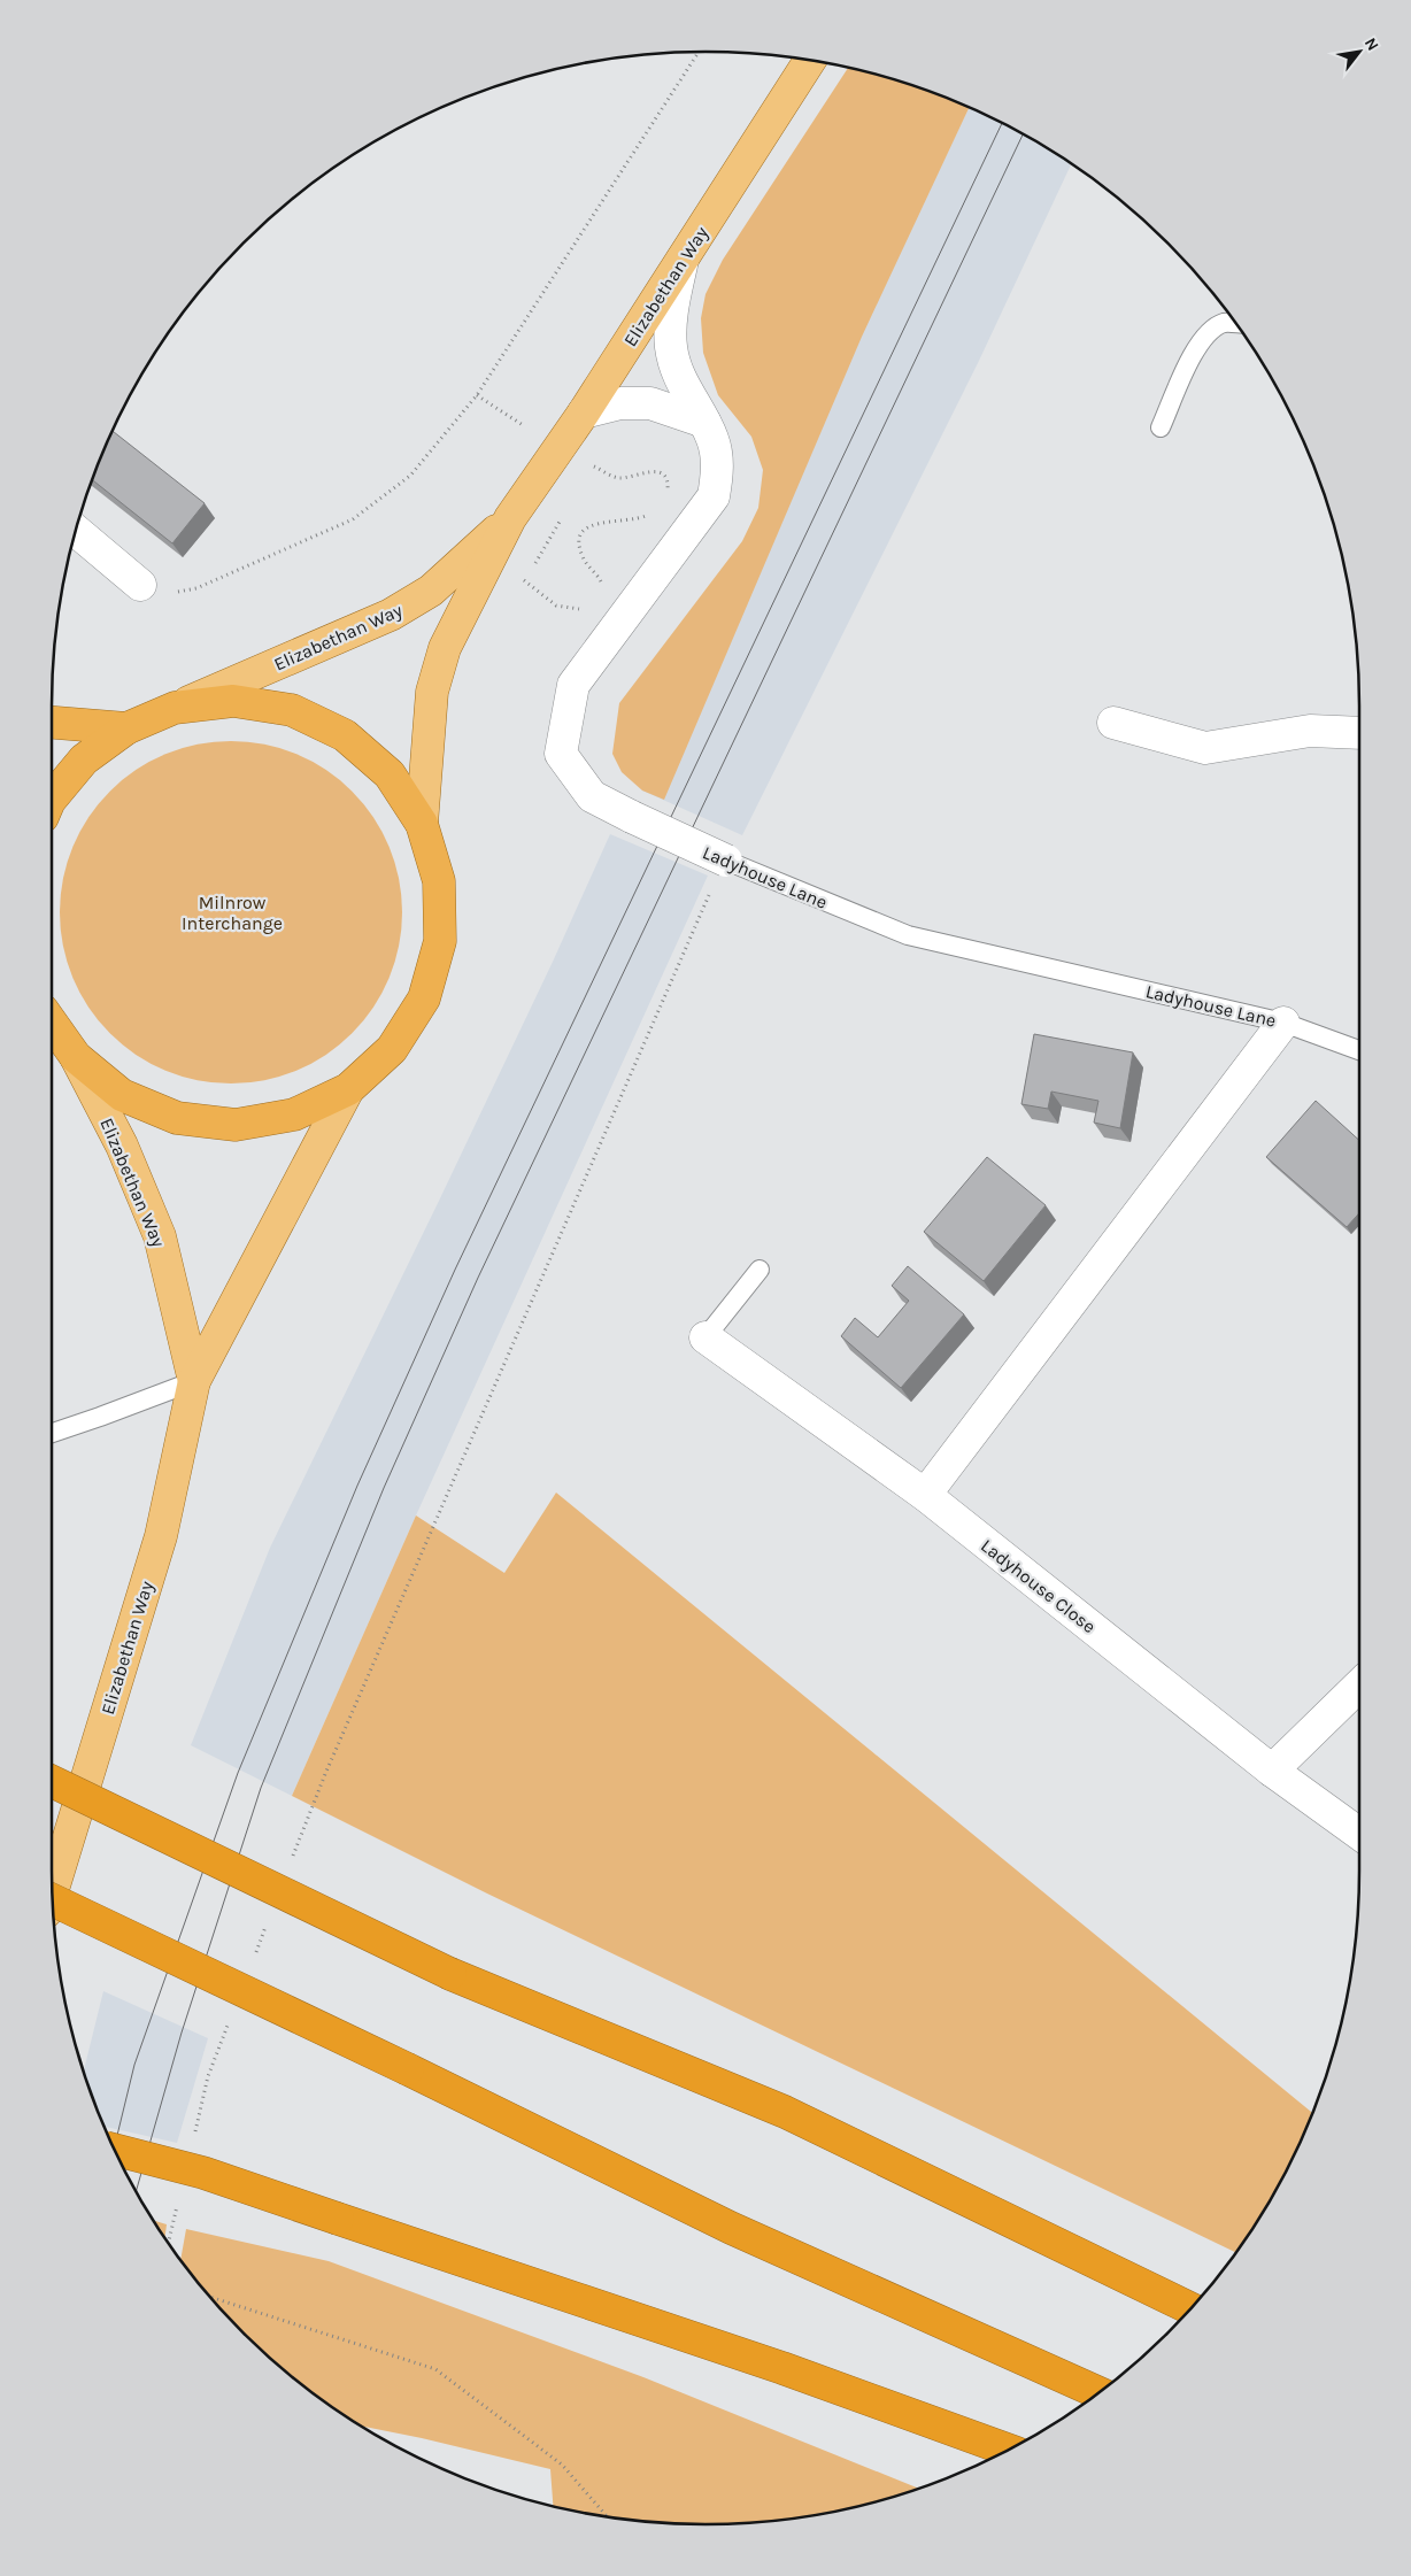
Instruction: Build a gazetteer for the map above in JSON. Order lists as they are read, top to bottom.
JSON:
{
  "streets": {
    "main road": ["Elizabethan Way"],
    "street": ["Ladyhouse Lane", "Ladyhouse Close"]
  },
  "crossings": [
    ["Elizabethan Way", "Ladyhouse Lane"]
  ],
  "parks": ["Milnrow Interchange"],
  "north": "top right"
}
